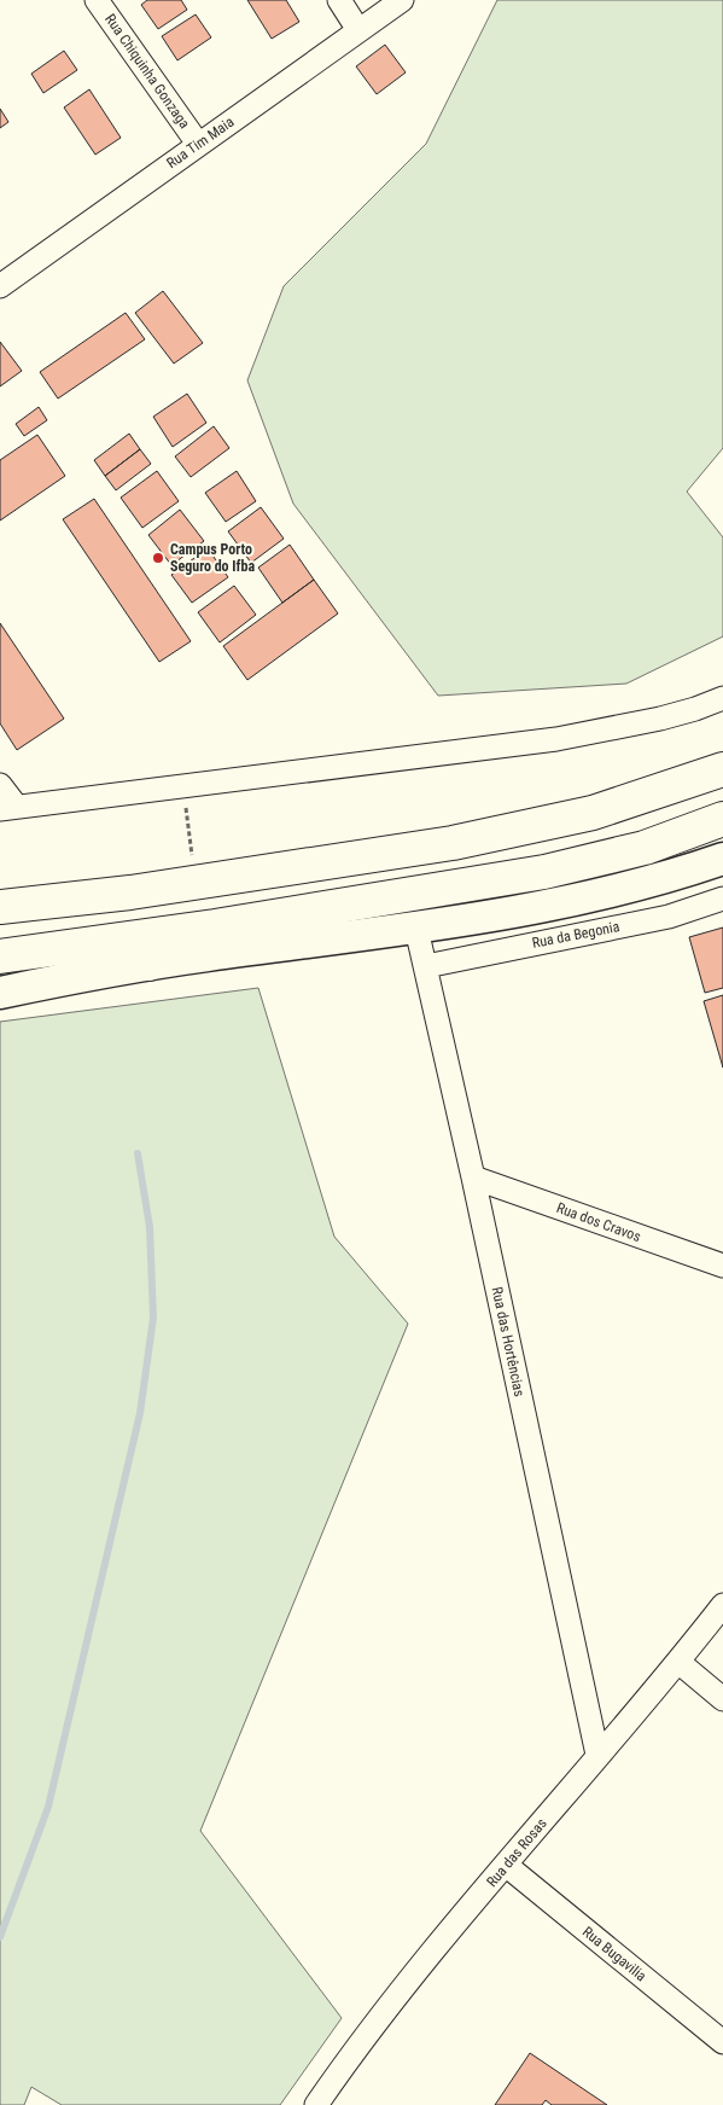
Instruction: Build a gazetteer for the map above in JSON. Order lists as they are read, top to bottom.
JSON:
{
  "streets": {
    "street": [
      "Rua Chiquinha Gonzaga",
      "Rua Tim Maia",
      "Rua da Begonia",
      "Rua dos Cravos",
      "Rua das Hortências",
      "Rua das Rosas",
      "Rua Bugavilia"
    ]
  },
  "crossings": [
    ["Rua Chiquinha Gonzaga", "Rua Tim Maia"],
    ["Rua da Begonia", "Rua das Hortências"],
    ["Rua dos Cravos", "Rua das Hortências"],
    ["Rua das Hortências", "Rua das Rosas"],
    ["Rua das Rosas", "Rua Bugavilia"]
  ],
  "places": ["Campus Porto Seguro do Ifba"]
}
